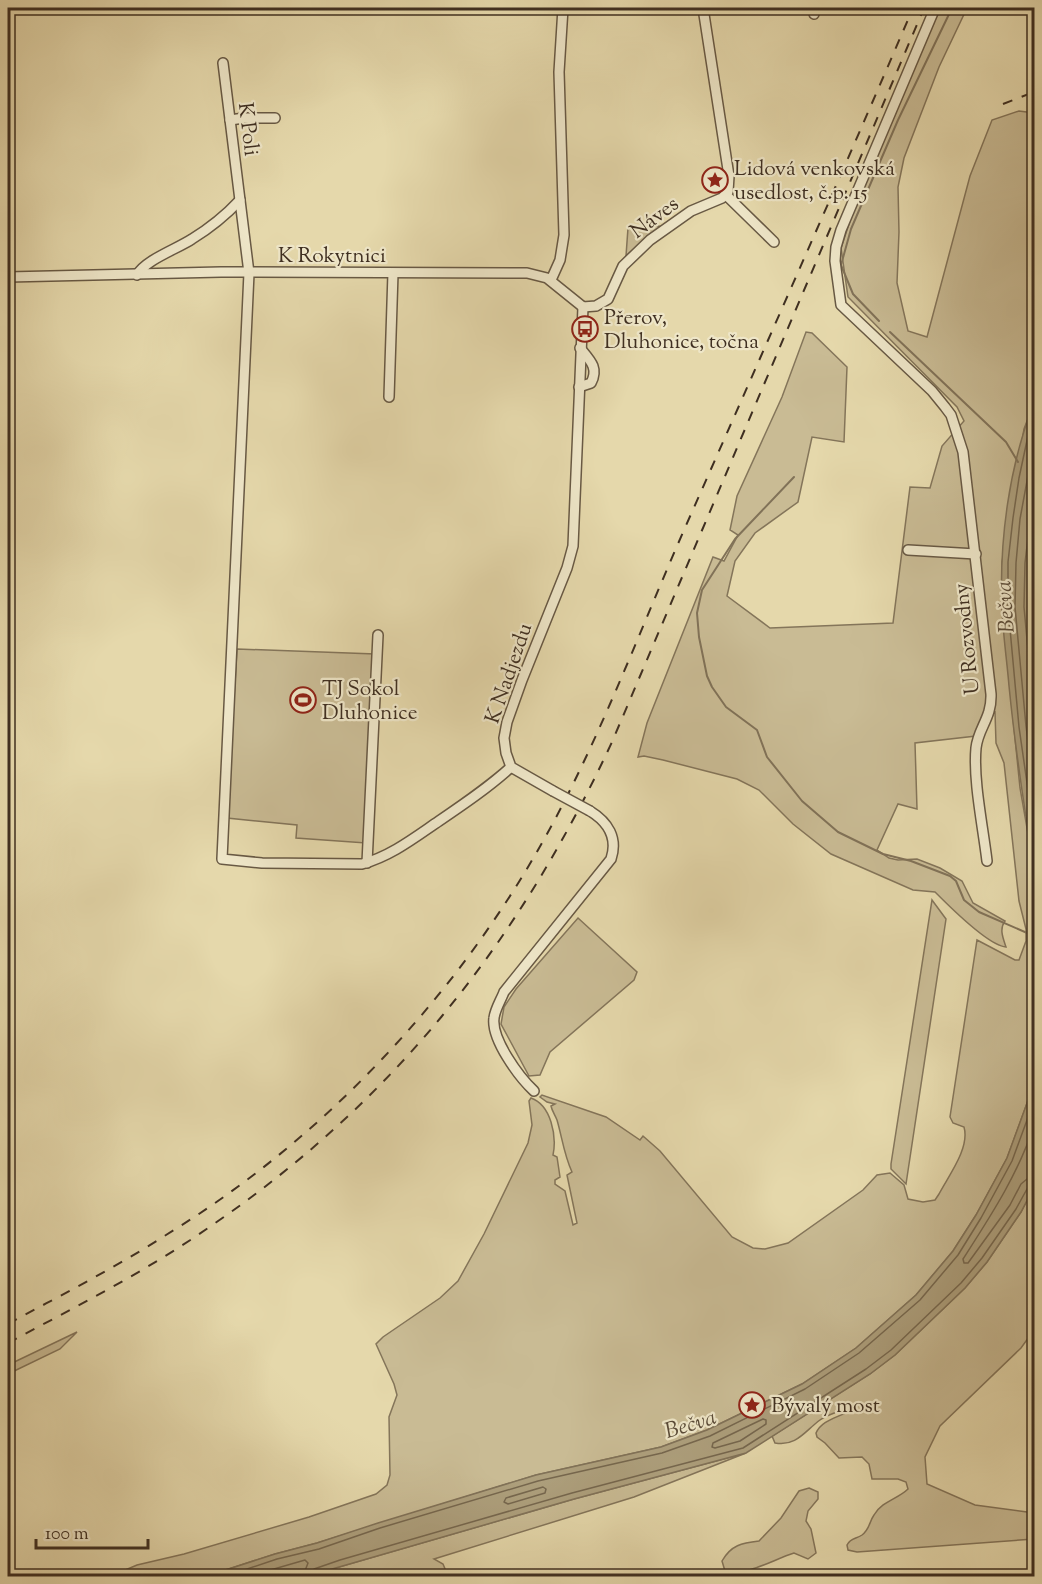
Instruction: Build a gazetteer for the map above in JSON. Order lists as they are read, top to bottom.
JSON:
{
  "streets": {
    "street": [
      "K Poli",
      "Náves",
      "K Rokytnici",
      "U Rozvodny",
      "K Nadjezdu"
    ]
  },
  "crossings": [
    ["K Poli", "K Rokytnici"],
    ["Náves", "K Rokytnici"],
    ["Náves", "K Nadjezdu"],
    ["K Rokytnici", "K Nadjezdu"]
  ],
  "water": ["Bečva"],
  "places": {
    "place": ["Lidová venkovská usedlost, č.p. 15", "Bývalý most"],
    "bus stop": ["Přerov, Dluhonice, točna"],
    "sports": ["TJ Sokol Dluhonice"]
  },
  "scale_bar": "100 m"
}
